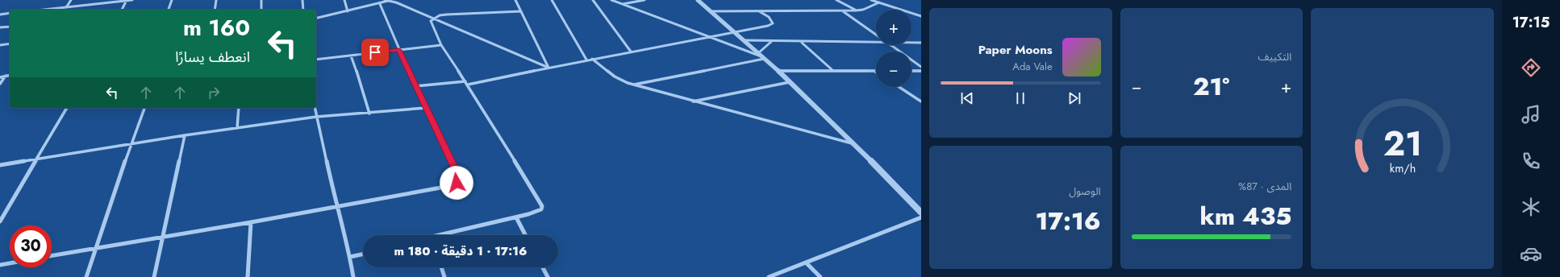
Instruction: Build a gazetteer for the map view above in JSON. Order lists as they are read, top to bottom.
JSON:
{
  "page": {
    "tabs": "17:15",
    "tile": [
      "التكييف",
      ["المدى · 87%", "435 km"],
      ["الوصول", "17:16"]
    ],
    "map_buttons": ["+", "−"],
    "turn": ["160 m", "انعطف يسارًا"],
    "song": ["Paper Moons", "Ada Vale"],
    "heat": ["−", "21°", "+"],
    "limit": "30",
    "trip": "17:16 · 1 دقيقة · 180 m",
    "gauge": ["21", "km/h"]
  }
}
